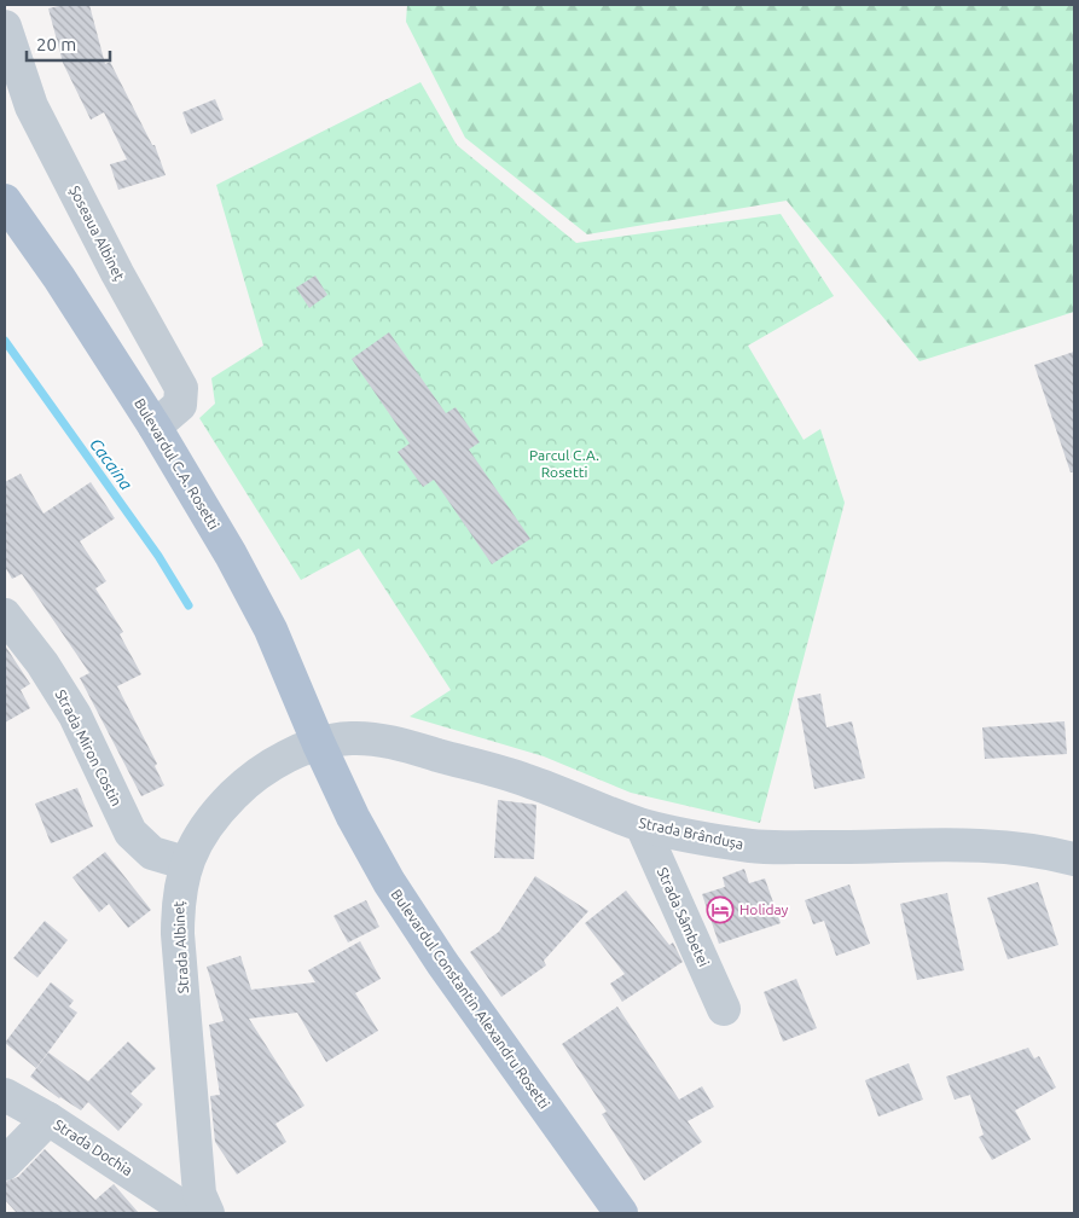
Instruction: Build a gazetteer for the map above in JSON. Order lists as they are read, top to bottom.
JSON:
{
  "streets": {
    "main road": ["Bulevardul C.A. Rosetti", "Bulevardul Constantin Alexandru Rosetti"],
    "street": [
      "Șoseaua Albineț",
      "Strada Miron Costin",
      "Strada Brândușa",
      "Strada Sâmbetei",
      "Strada Albineț",
      "Strada Dochia"
    ]
  },
  "crossings": [
    ["Șoseaua Albineț", "Bulevardul C.A. Rosetti"],
    ["Bulevardul C.A. Rosetti", "Strada Brândușa"],
    ["Bulevardul C.A. Rosetti", "Strada Albineț"],
    ["Bulevardul C.A. Rosetti", "Bulevardul Constantin Alexandru Rosetti"],
    ["Strada Miron Costin", "Strada Albineț"],
    ["Strada Brândușa", "Strada Sâmbetei"],
    ["Strada Brândușa", "Strada Albineț"],
    ["Strada Brândușa", "Bulevardul Constantin Alexandru Rosetti"],
    ["Strada Albineț", "Bulevardul Constantin Alexandru Rosetti"],
    ["Strada Albineț", "Strada Dochia"]
  ],
  "water": ["Cacaina"],
  "parks": ["Parcul C.A. Rosetti"],
  "places": {
    "hotel": ["Holiday"]
  },
  "scale_bar": "20 m"
}
